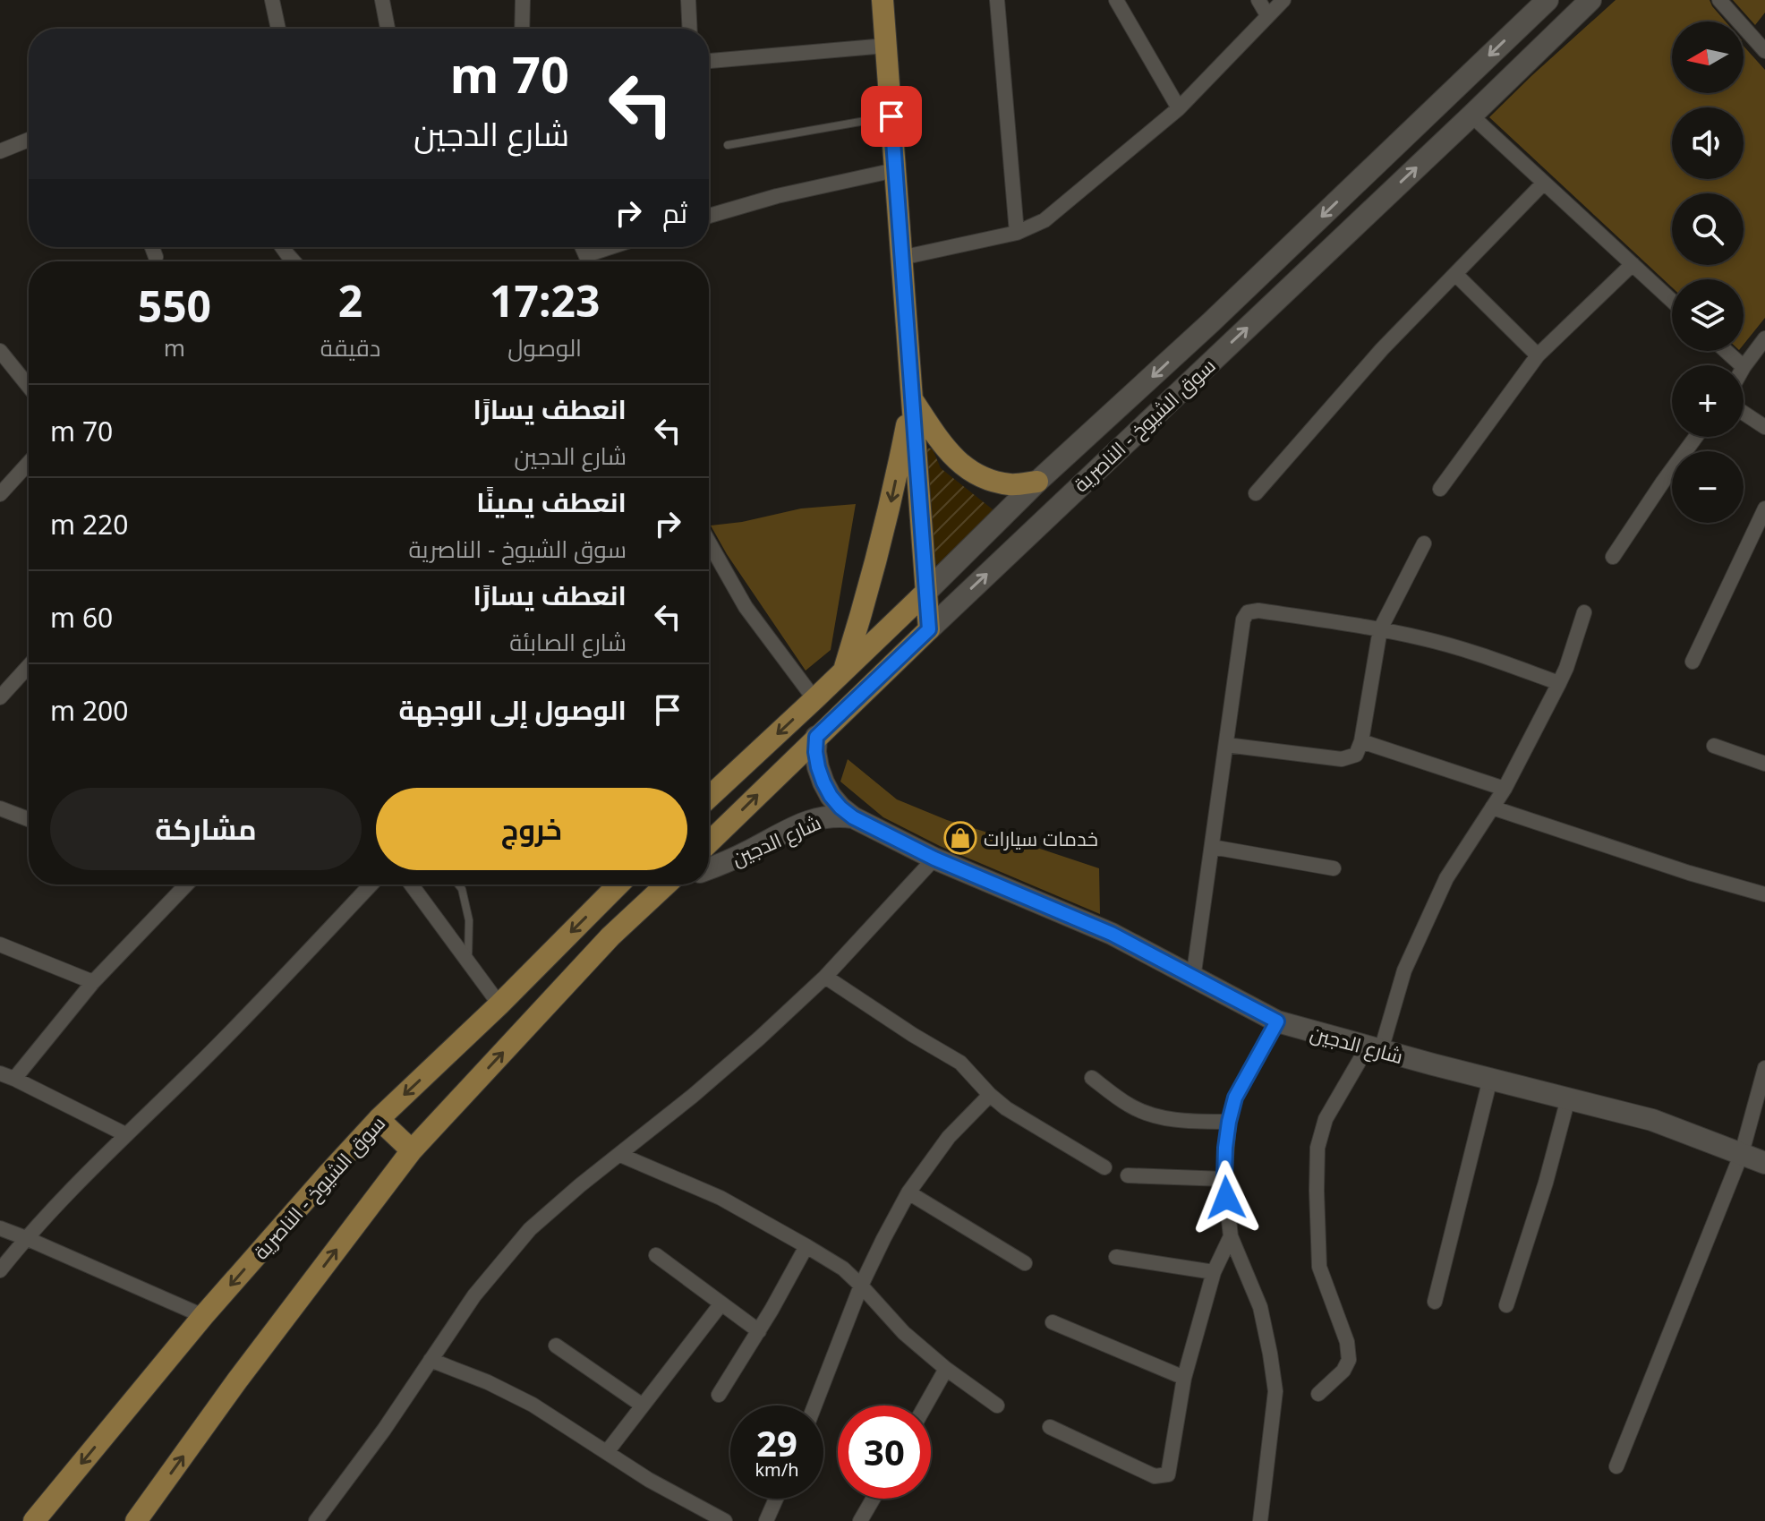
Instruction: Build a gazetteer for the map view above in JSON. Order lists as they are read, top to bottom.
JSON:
{
  "streets": {
    "main road": ["سوق الشيوخ - الناصرية", "شارع الدجين"]
  },
  "crossings": [
    ["سوق الشيوخ - الناصرية", "شارع الدجين"]
  ],
  "places": {
    "shop": ["خدمات سيارات"]
  },
  "north": "left",
  "page": {
    "map_buttons": ["+", "−"],
    "turn": ["70 m", "شارع الدجين"],
    "then": "ثم",
    "eta": [
      "17:23",
      "الوصول",
      "2",
      "دقيقة",
      "550",
      "m"
    ],
    "list": [
      {
        "name": "انعطف يسارًا",
        "note": "شارع الدجين",
        "value": "70 m"
      },
      {
        "name": "انعطف يمينًا",
        "note": "سوق الشيوخ - الناصرية",
        "value": "220 m"
      },
      {
        "name": "انعطف يسارًا",
        "note": "شارع الصابئة",
        "value": "60 m"
      },
      {
        "name": "الوصول إلى الوجهة",
        "value": "200 m"
      }
    ],
    "buttons": ["خروج", "مشاركة"],
    "speed": "29 km/h",
    "limit": "30"
  }
}
